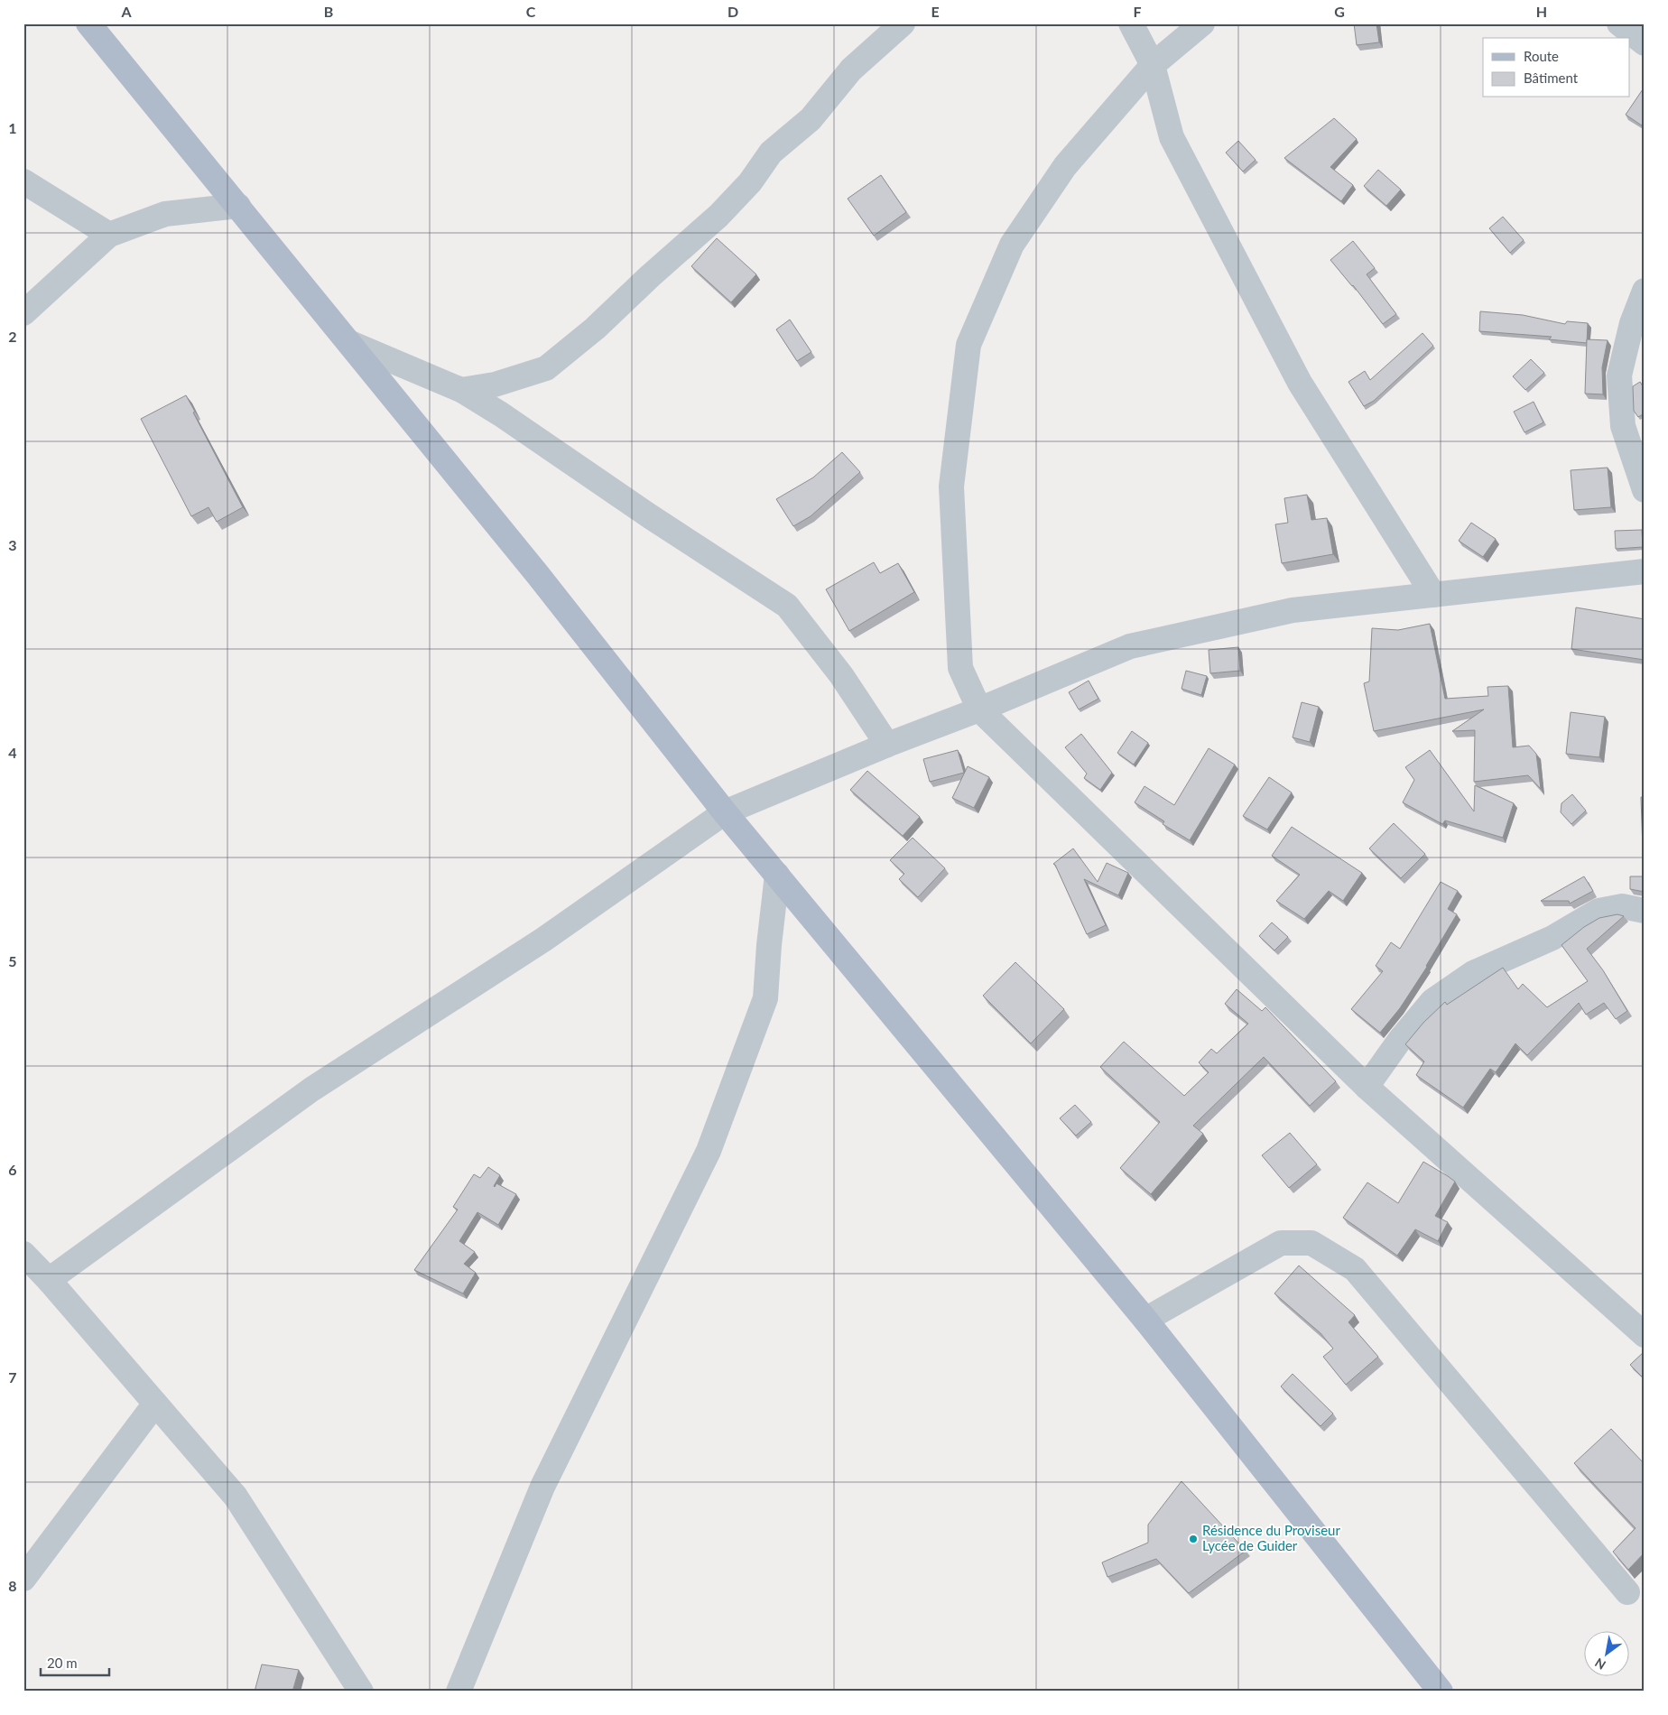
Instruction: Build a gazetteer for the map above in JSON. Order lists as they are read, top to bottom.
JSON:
{
  "places": ["Résidence du Proviseur Lycée de Guider"],
  "legend": ["Route", "Bâtiment"],
  "scale_bar": "20 m",
  "north": "bottom left",
  "grid": {
    "columns": [
      "A",
      "B",
      "C",
      "D",
      "E",
      "F",
      "G",
      "H"
    ],
    "rows": [
      "1",
      "2",
      "3",
      "4",
      "5",
      "6",
      "7",
      "8"
    ]
  }
}
